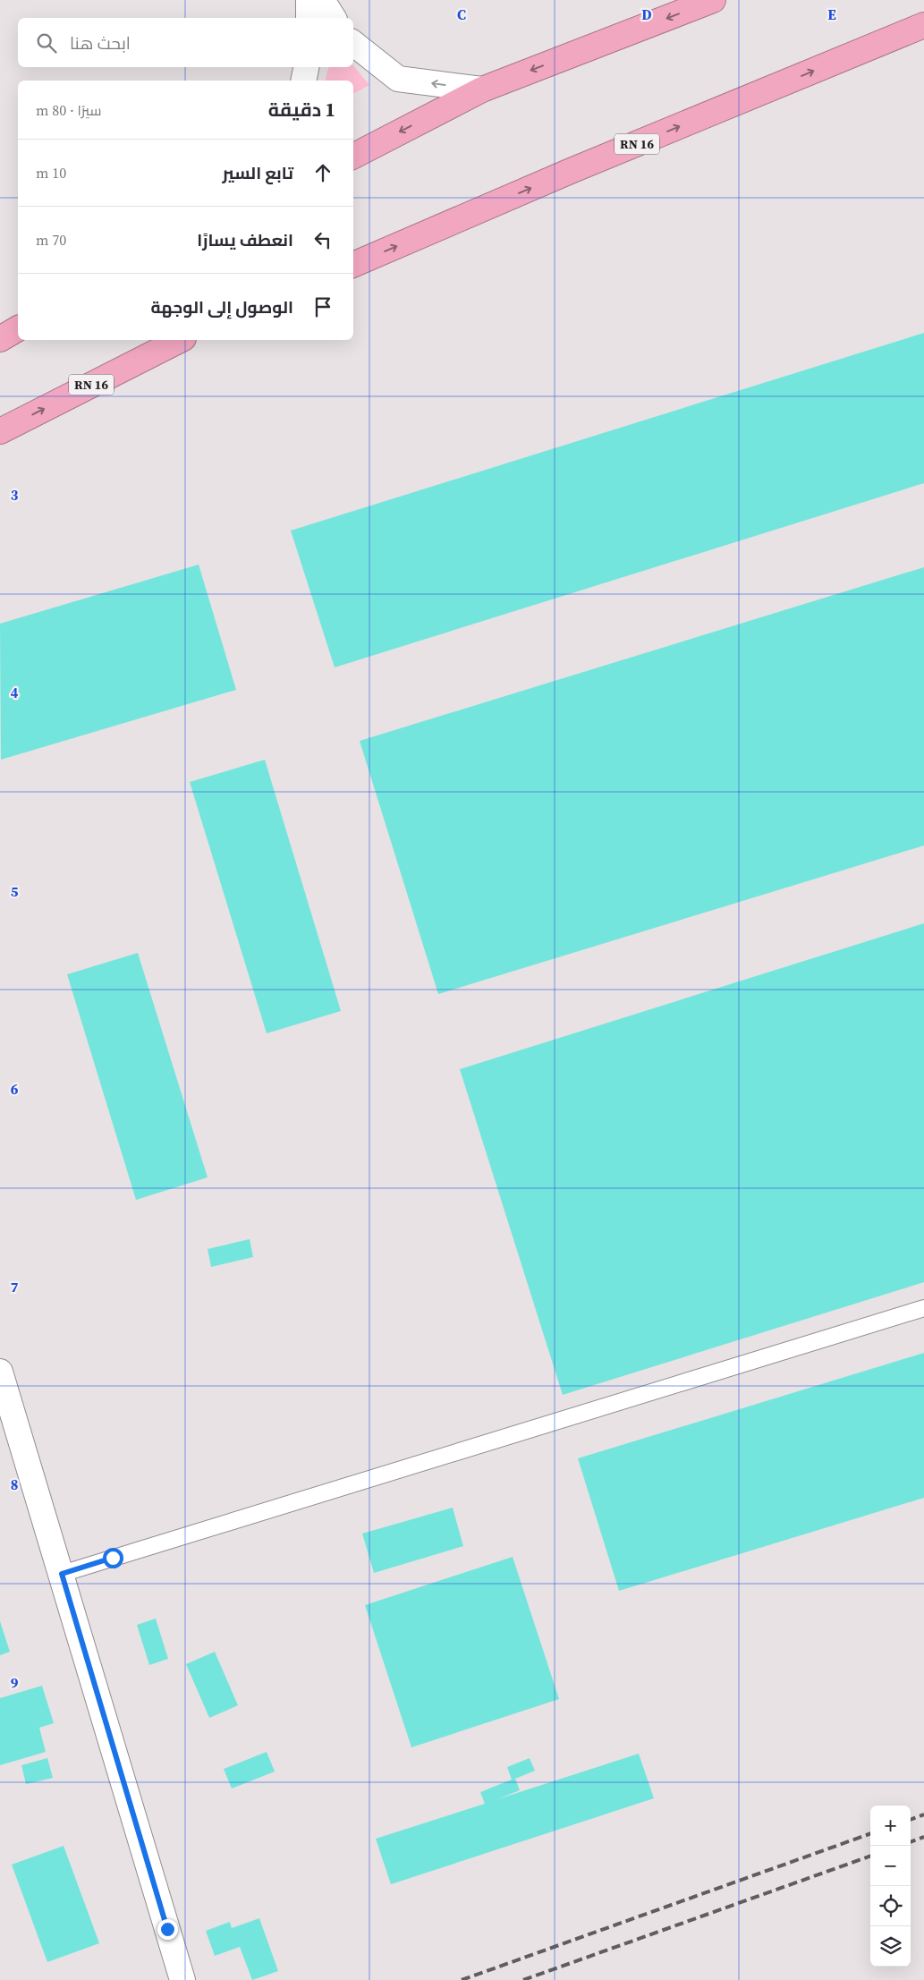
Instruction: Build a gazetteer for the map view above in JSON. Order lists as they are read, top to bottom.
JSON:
{
  "streets": {
    "highway": ["RN 16"]
  },
  "page": {
    "search": "ابحث هنا",
    "heading": ["1 دقيقة", "سيرًا · 80 m"],
    "list": [
      ["تابع السير", "10 m"],
      ["انعطف يسارًا", "70 m"],
      "الوصول إلى الوجهة"
    ],
    "map_buttons": ["+", "−"]
  },
  "grid": {
    "columns": ["C", "D", "E"],
    "rows": [
      "3",
      "4",
      "5",
      "6",
      "7",
      "8",
      "9"
    ]
  }
}
